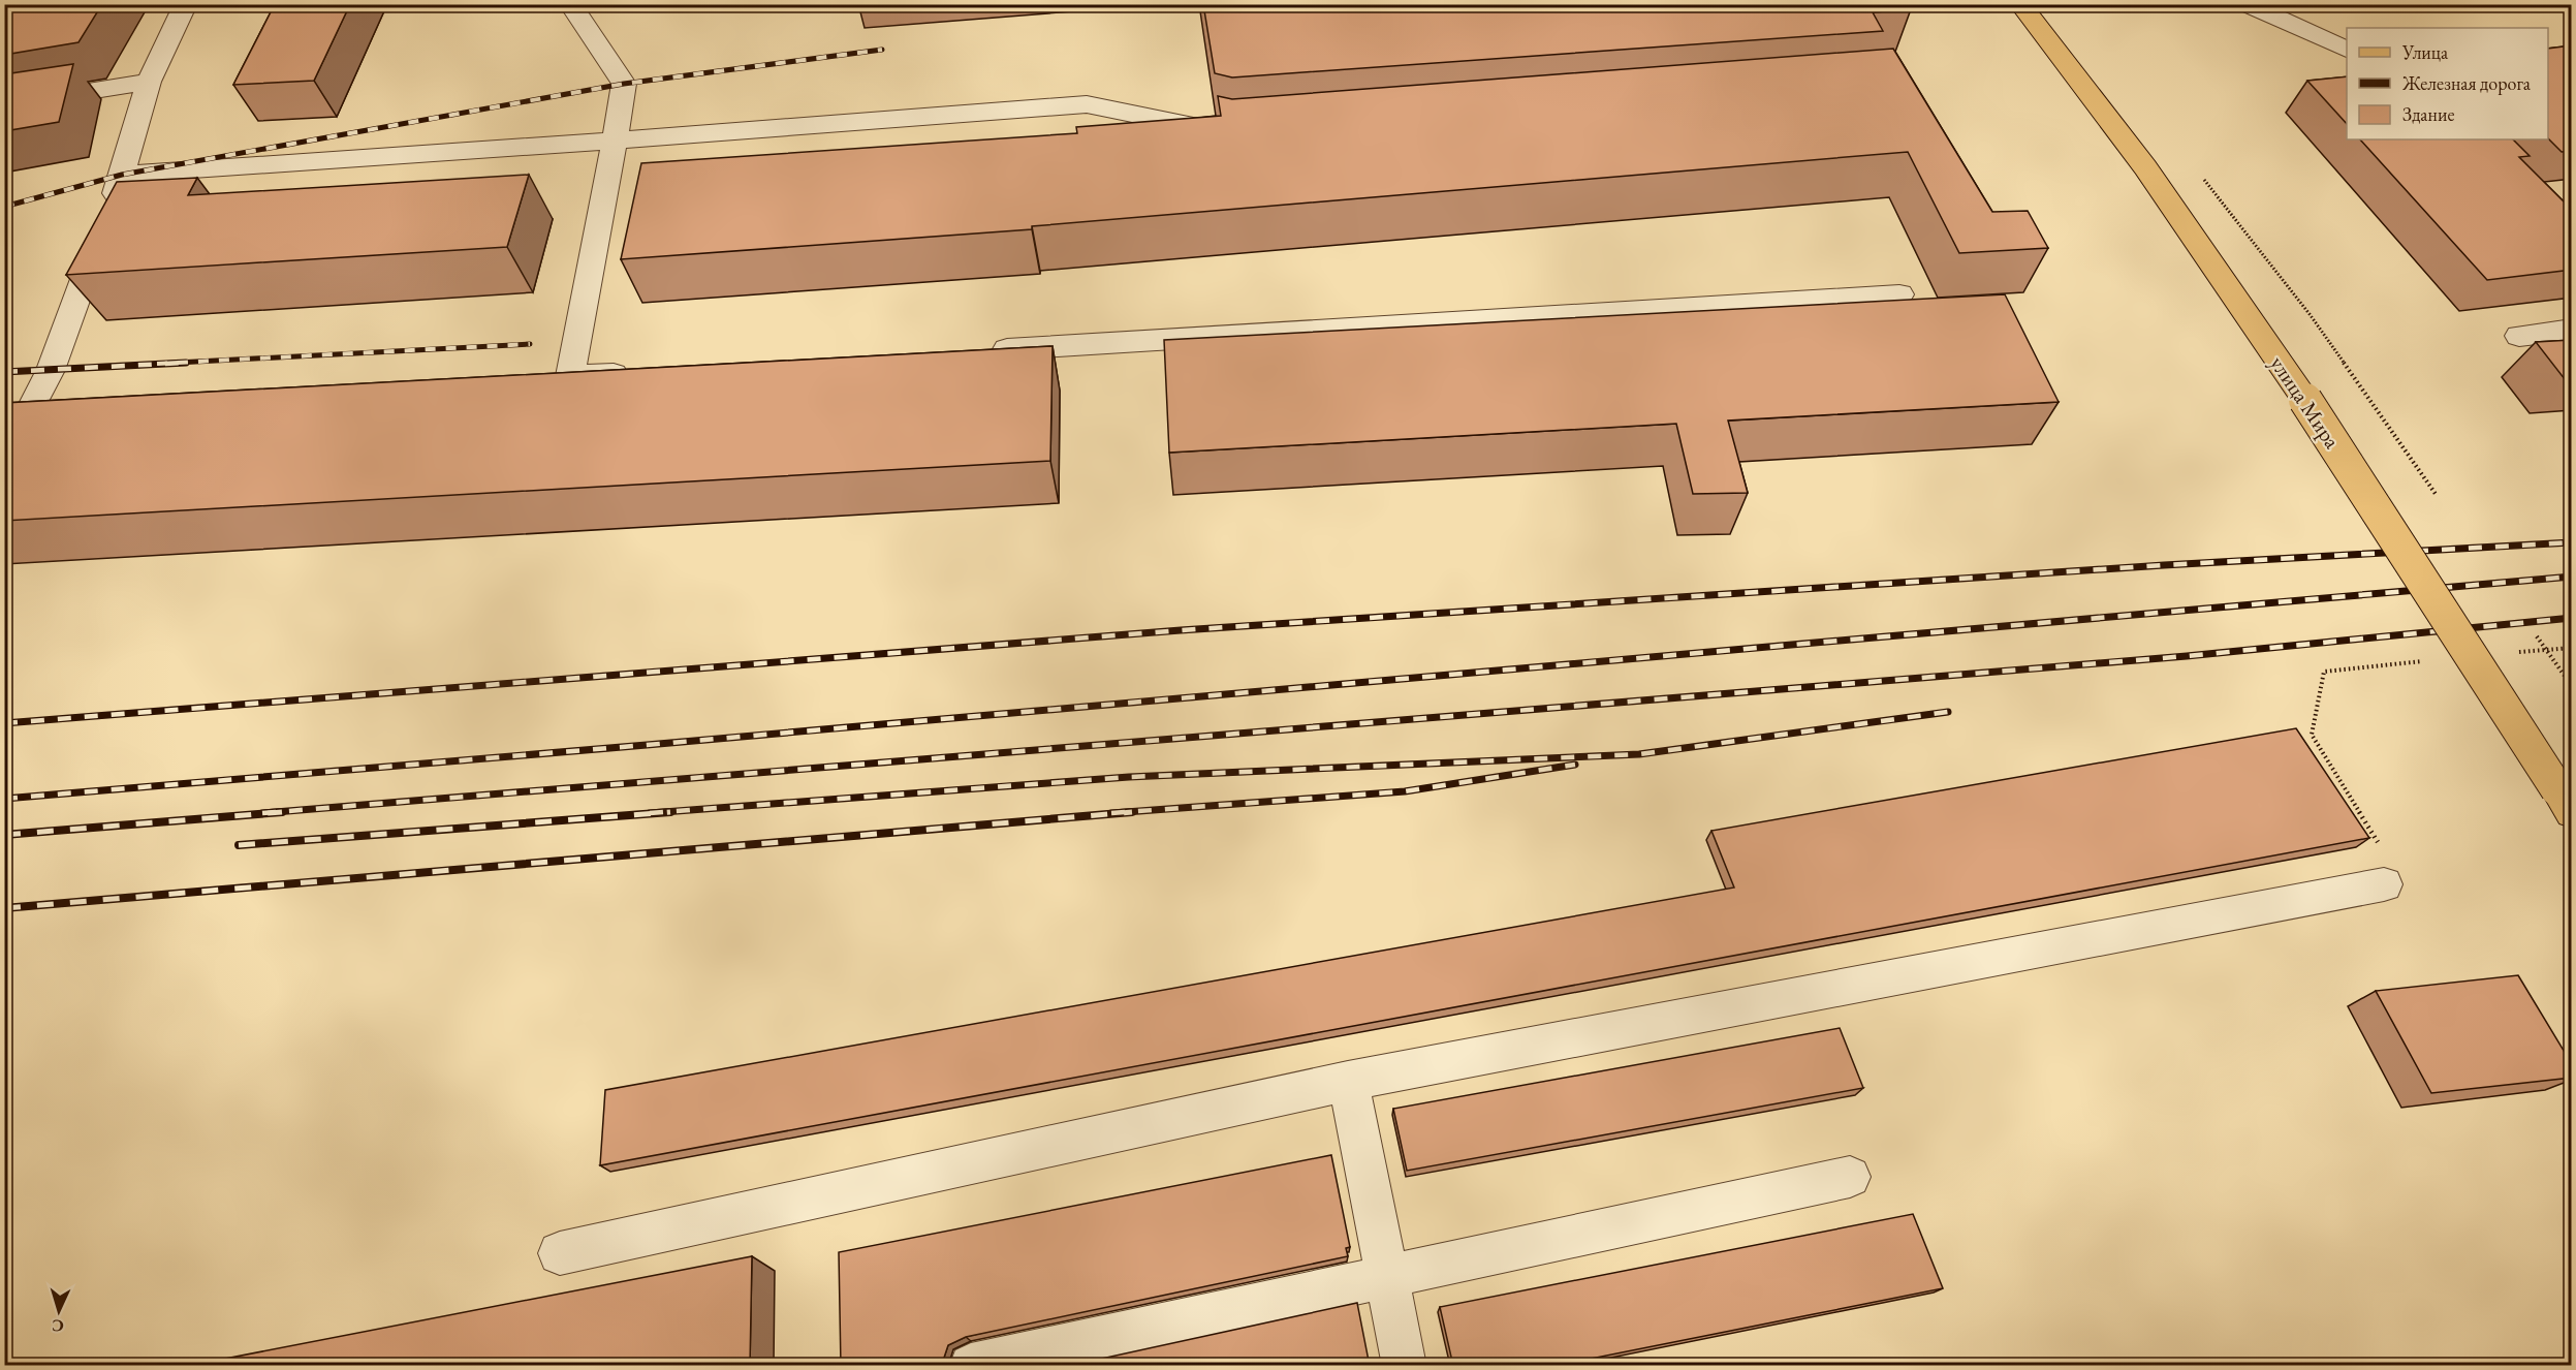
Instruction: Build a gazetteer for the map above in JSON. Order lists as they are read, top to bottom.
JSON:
{
  "streets": {
    "main road": ["улица Мира"]
  },
  "legend": ["Улица", "Железная дорога", "Здание"],
  "north": "bottom"
}
